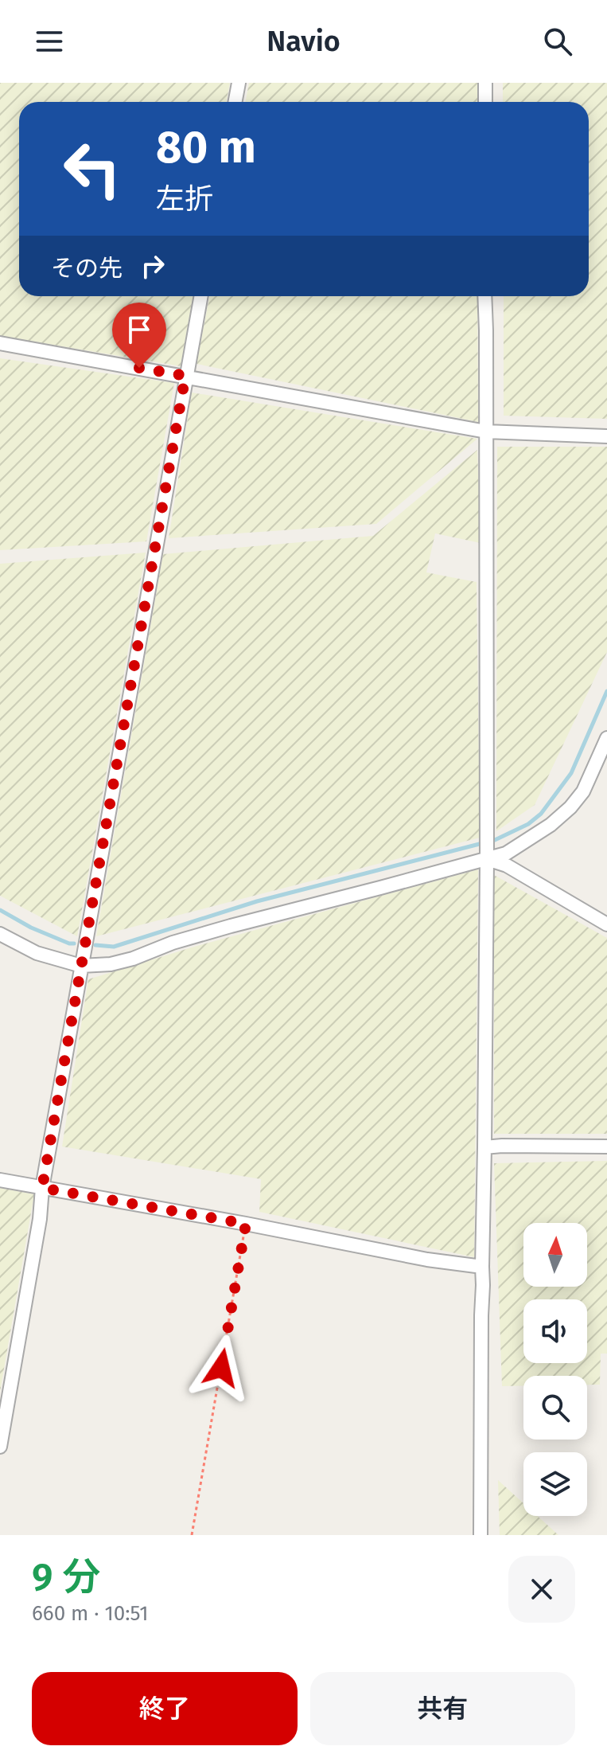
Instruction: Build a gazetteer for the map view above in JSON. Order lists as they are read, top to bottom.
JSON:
{
  "north": "top",
  "page": {
    "header": "Navio",
    "turn": ["80 m", "左折"],
    "then": "その先",
    "heading": ["9 分", "660 m · 10:51"],
    "buttons": ["終了", "共有"]
  }
}
